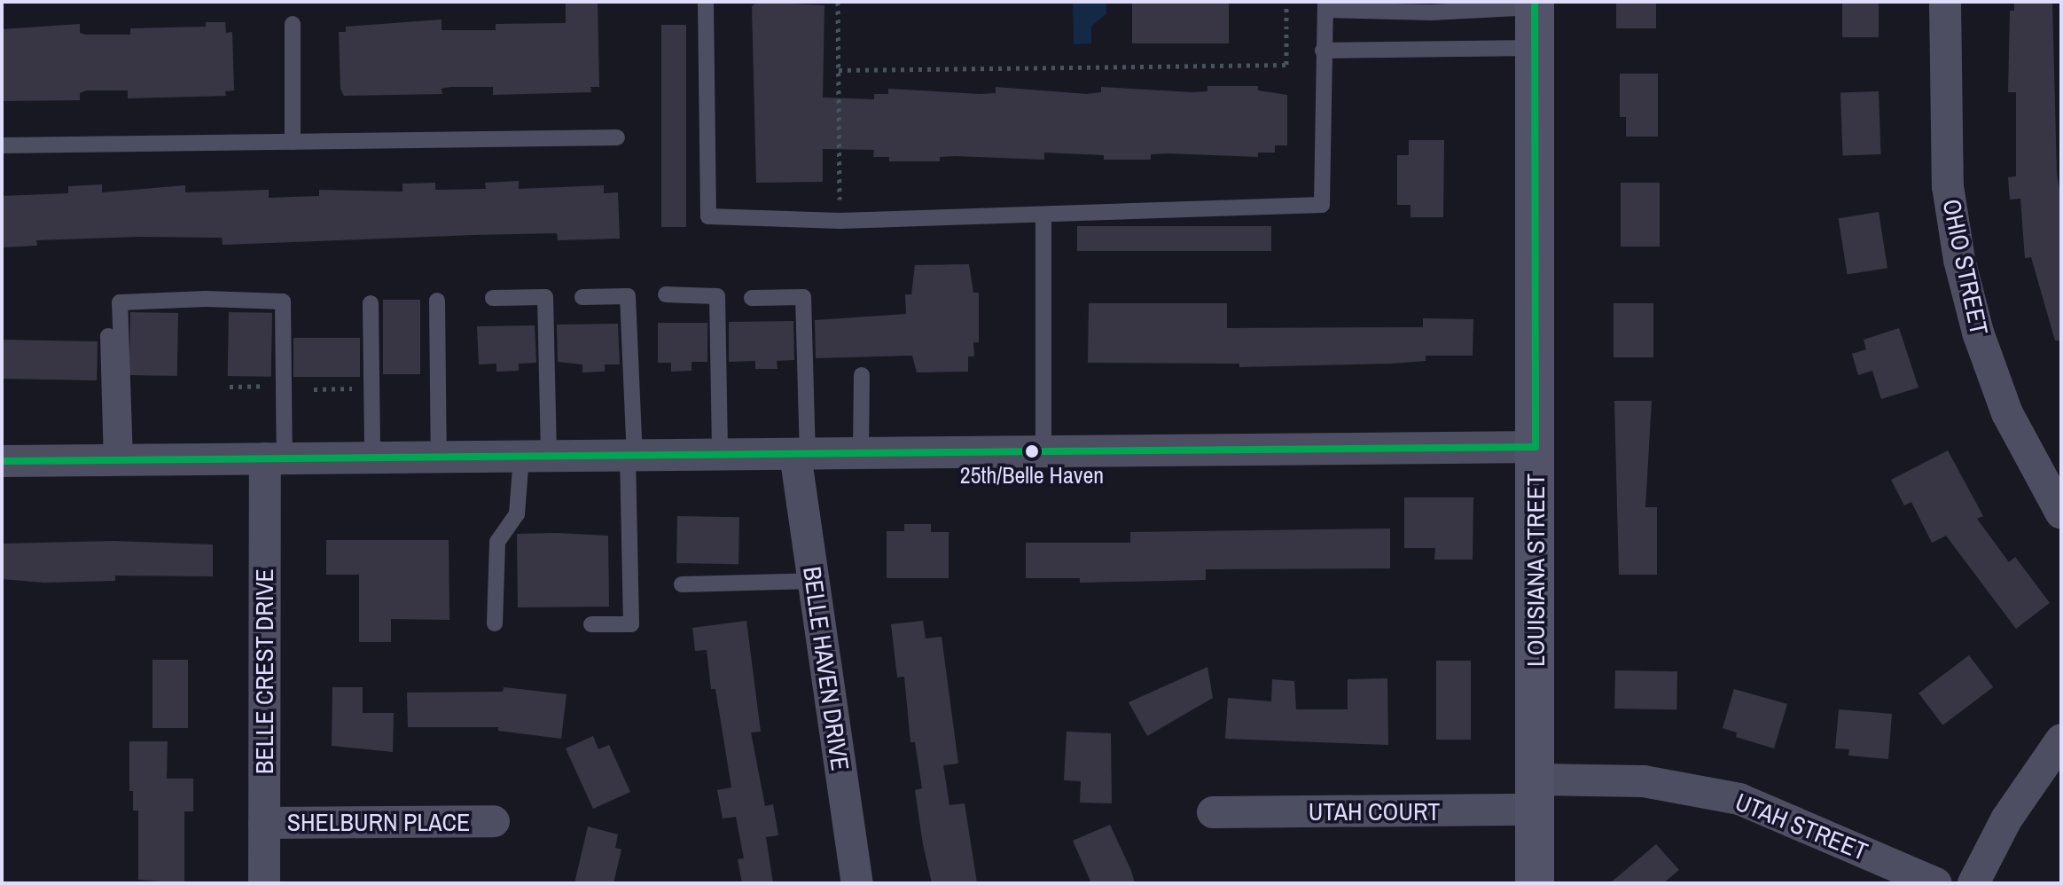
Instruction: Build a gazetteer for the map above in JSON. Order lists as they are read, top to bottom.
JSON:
{
  "streets": {
    "main road": ["LOUISIANA STREET"],
    "street": [
      "OHIO STREET",
      "BELLE HAVEN DRIVE",
      "BELLE CREST DRIVE",
      "UTAH COURT",
      "SHELBURN PLACE",
      "UTAH STREET"
    ]
  },
  "crossings": [
    ["LOUISIANA STREET", "UTAH COURT"],
    ["LOUISIANA STREET", "UTAH STREET"],
    ["BELLE CREST DRIVE", "SHELBURN PLACE"],
    ["UTAH COURT", "UTAH STREET"]
  ],
  "places": ["25th/Belle Haven"]
}
